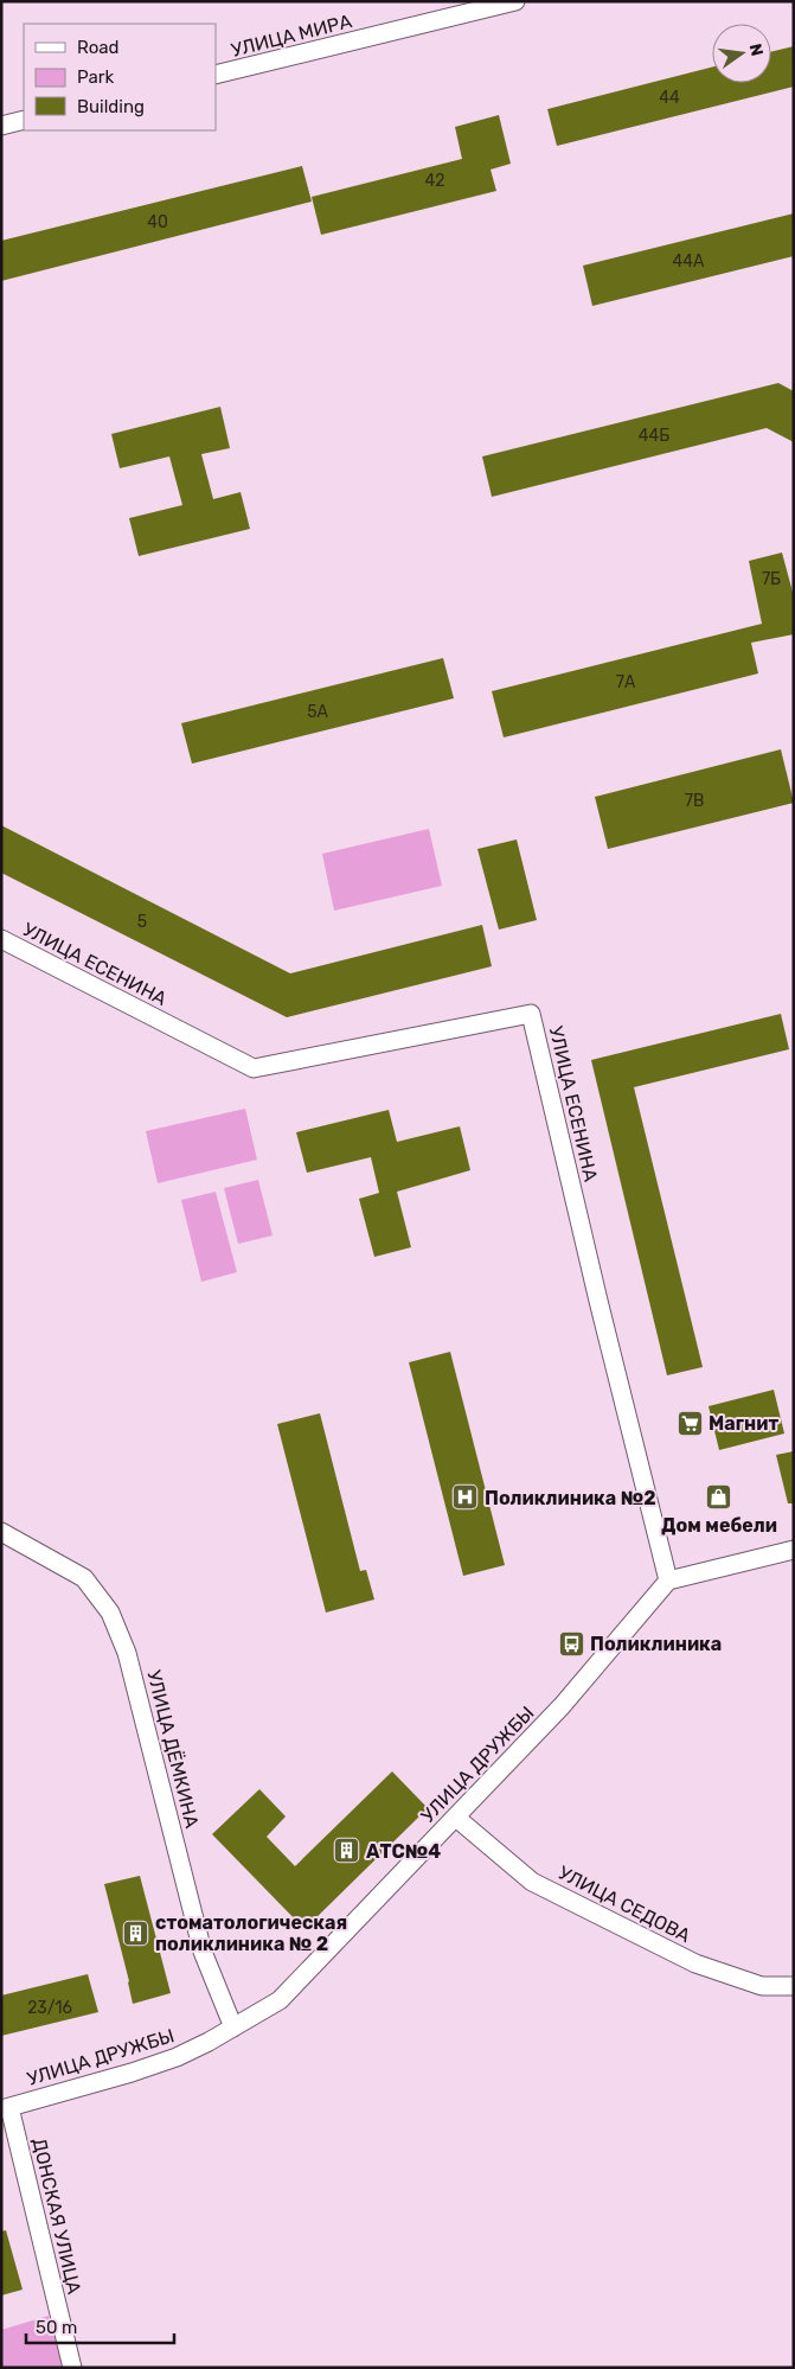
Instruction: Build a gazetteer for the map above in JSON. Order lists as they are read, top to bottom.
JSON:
{
  "streets": {
    "street": [
      "УЛИЦА МИРА",
      "УЛИЦА ЕСЕНИНА",
      "УЛИЦА ДЁМКИНА",
      "УЛИЦА ДРУЖБЫ",
      "УЛИЦА СЕДОВА",
      "ДОНСКАЯ УЛИЦА"
    ]
  },
  "crossings": [
    ["УЛИЦА ЕСЕНИНА", "УЛИЦА ДРУЖБЫ"],
    ["УЛИЦА ДЁМКИНА", "УЛИЦА ДРУЖБЫ"],
    ["УЛИЦА ДРУЖБЫ", "УЛИЦА СЕДОВА"],
    ["УЛИЦА ДРУЖБЫ", "ДОНСКАЯ УЛИЦА"]
  ],
  "places": {
    "supermarket": ["Магнит"],
    "shop": ["Дом мебели"],
    "hospital": ["Поликлиника №2"],
    "bus stop": ["Поликлиника"],
    "building": ["АТС№4", "стоматологическая поликлиника № 2"]
  },
  "house_numbers": [
    "44",
    "42",
    "40",
    "44А",
    "44Б",
    "7Б",
    "7А",
    "5А",
    "7В",
    "5",
    "23/16"
  ],
  "legend": ["Road", "Park", "Building"],
  "scale_bar": "50 m",
  "north": "right"
}
